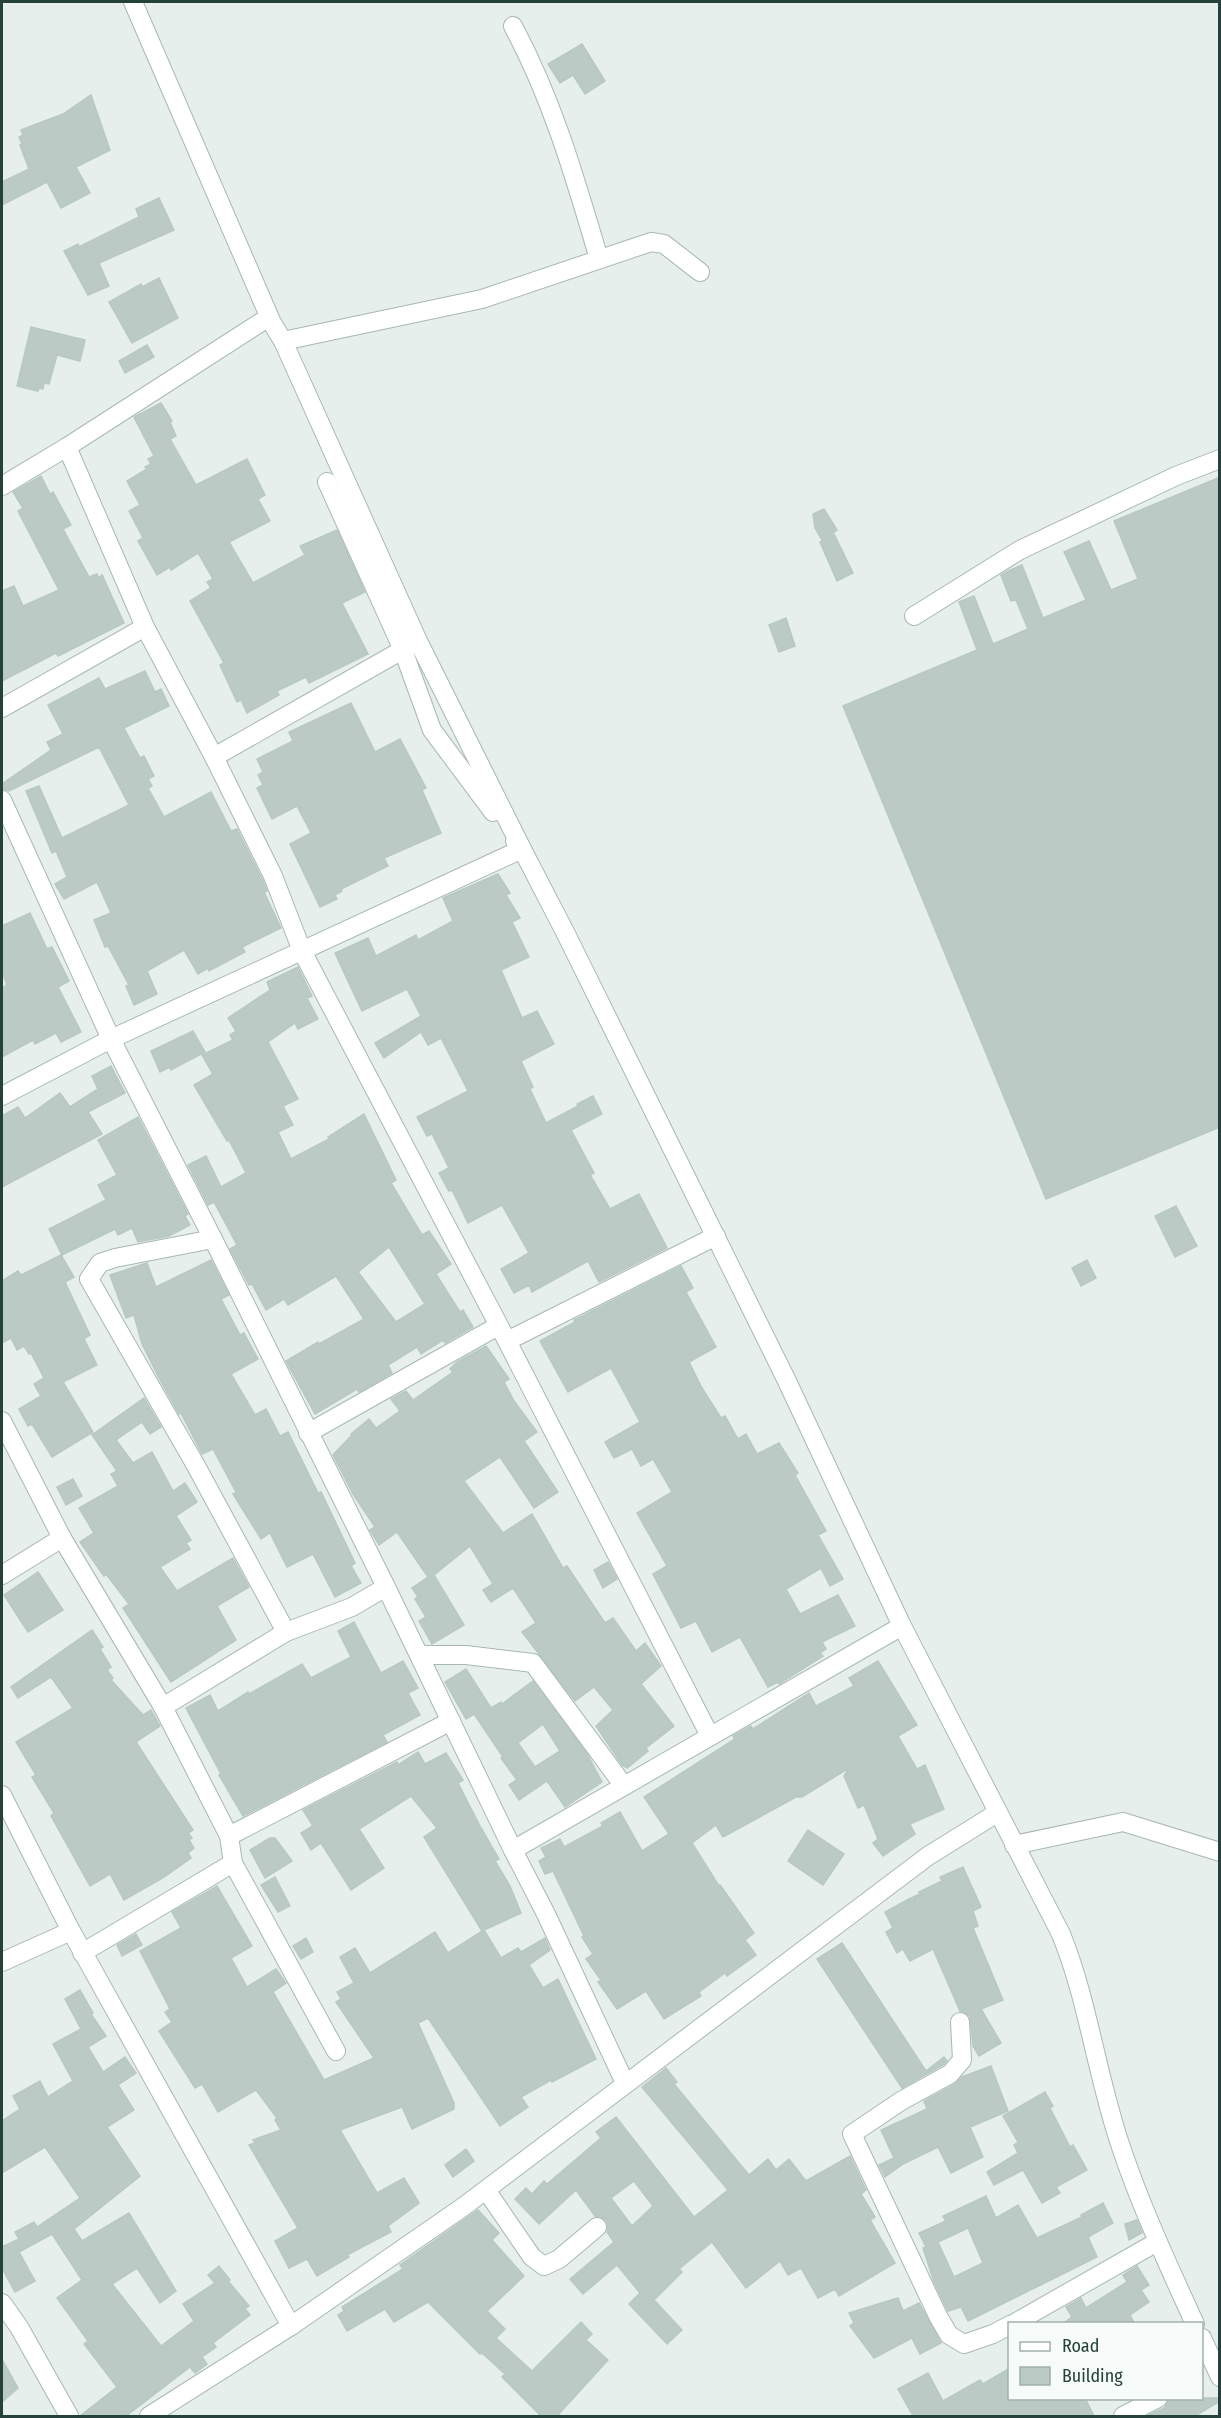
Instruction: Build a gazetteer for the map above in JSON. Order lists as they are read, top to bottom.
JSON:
{
  "legend": ["Road", "Building"]
}
